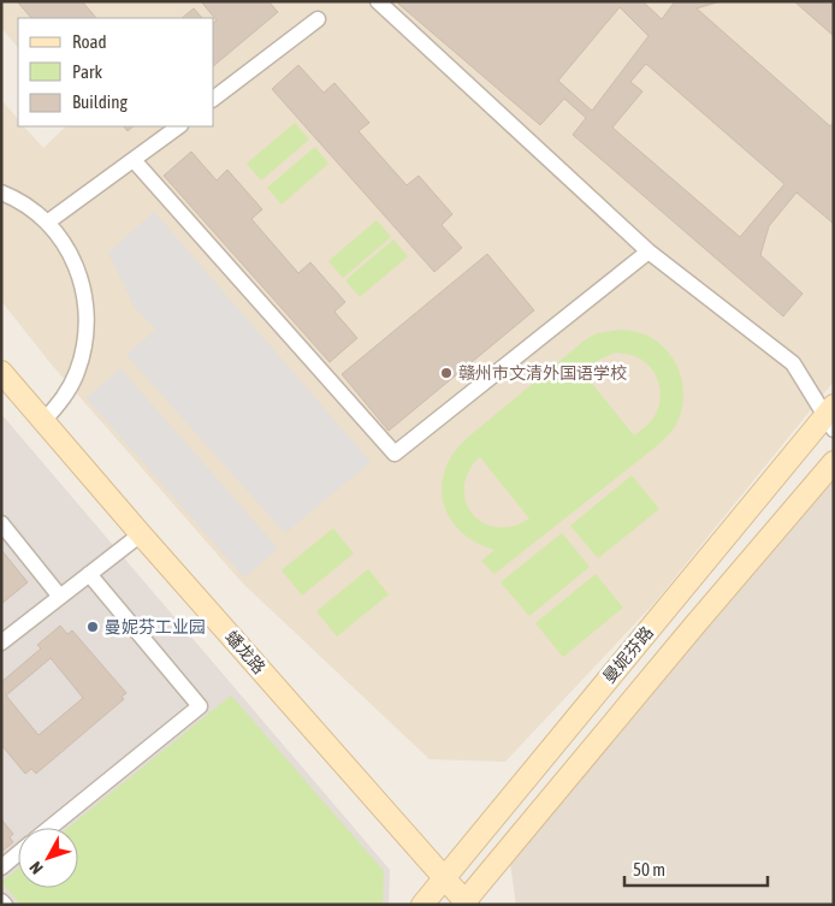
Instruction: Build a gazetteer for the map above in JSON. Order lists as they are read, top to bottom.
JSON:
{
  "streets": {
    "main road": ["蟠龙路", "曼妮芬路"]
  },
  "crossings": [
    ["蟠龙路", "曼妮芬路"]
  ],
  "places": ["赣州市文清外国语学校", "曼妮芬工业园"],
  "legend": ["Road", "Park", "Building"],
  "scale_bar": "50 m",
  "north": "bottom left"
}
